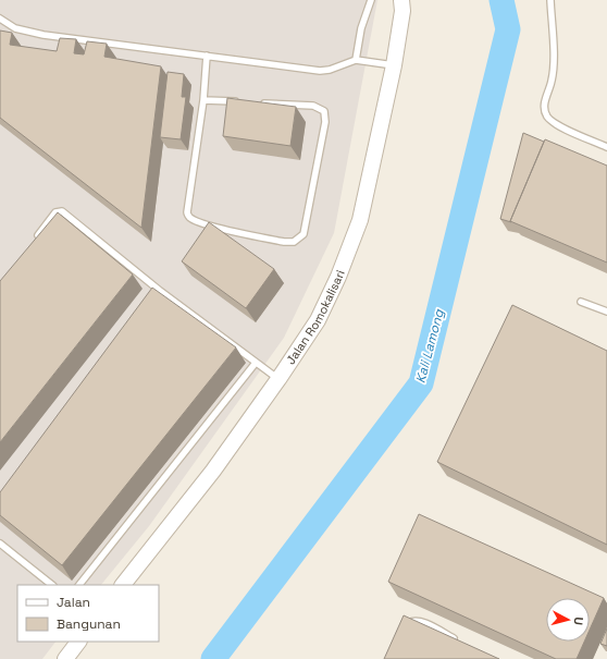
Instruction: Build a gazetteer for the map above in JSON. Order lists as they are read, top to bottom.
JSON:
{
  "streets": {
    "street": ["Jalan Romokalisari"]
  },
  "water": ["Kali Lamong"],
  "legend": ["Jalan", "Bangunan"],
  "north": "right"
}
